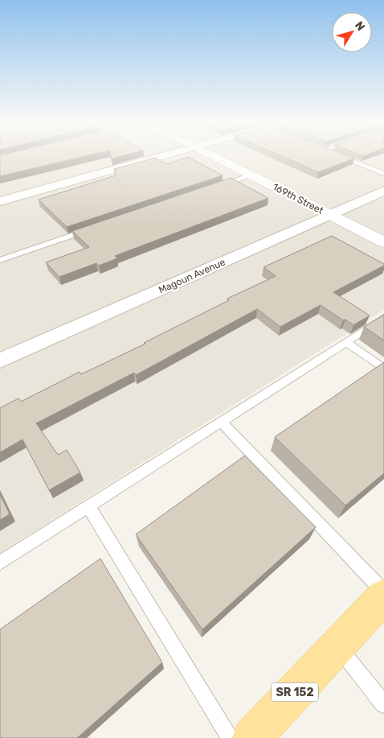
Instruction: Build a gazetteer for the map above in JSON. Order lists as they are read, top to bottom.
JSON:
{
  "streets": {
    "main road": ["SR 152"],
    "street": ["169th Street", "Magoun Avenue"]
  },
  "crossings": [
    ["169th Street", "Magoun Avenue"]
  ],
  "north": "top right"
}
